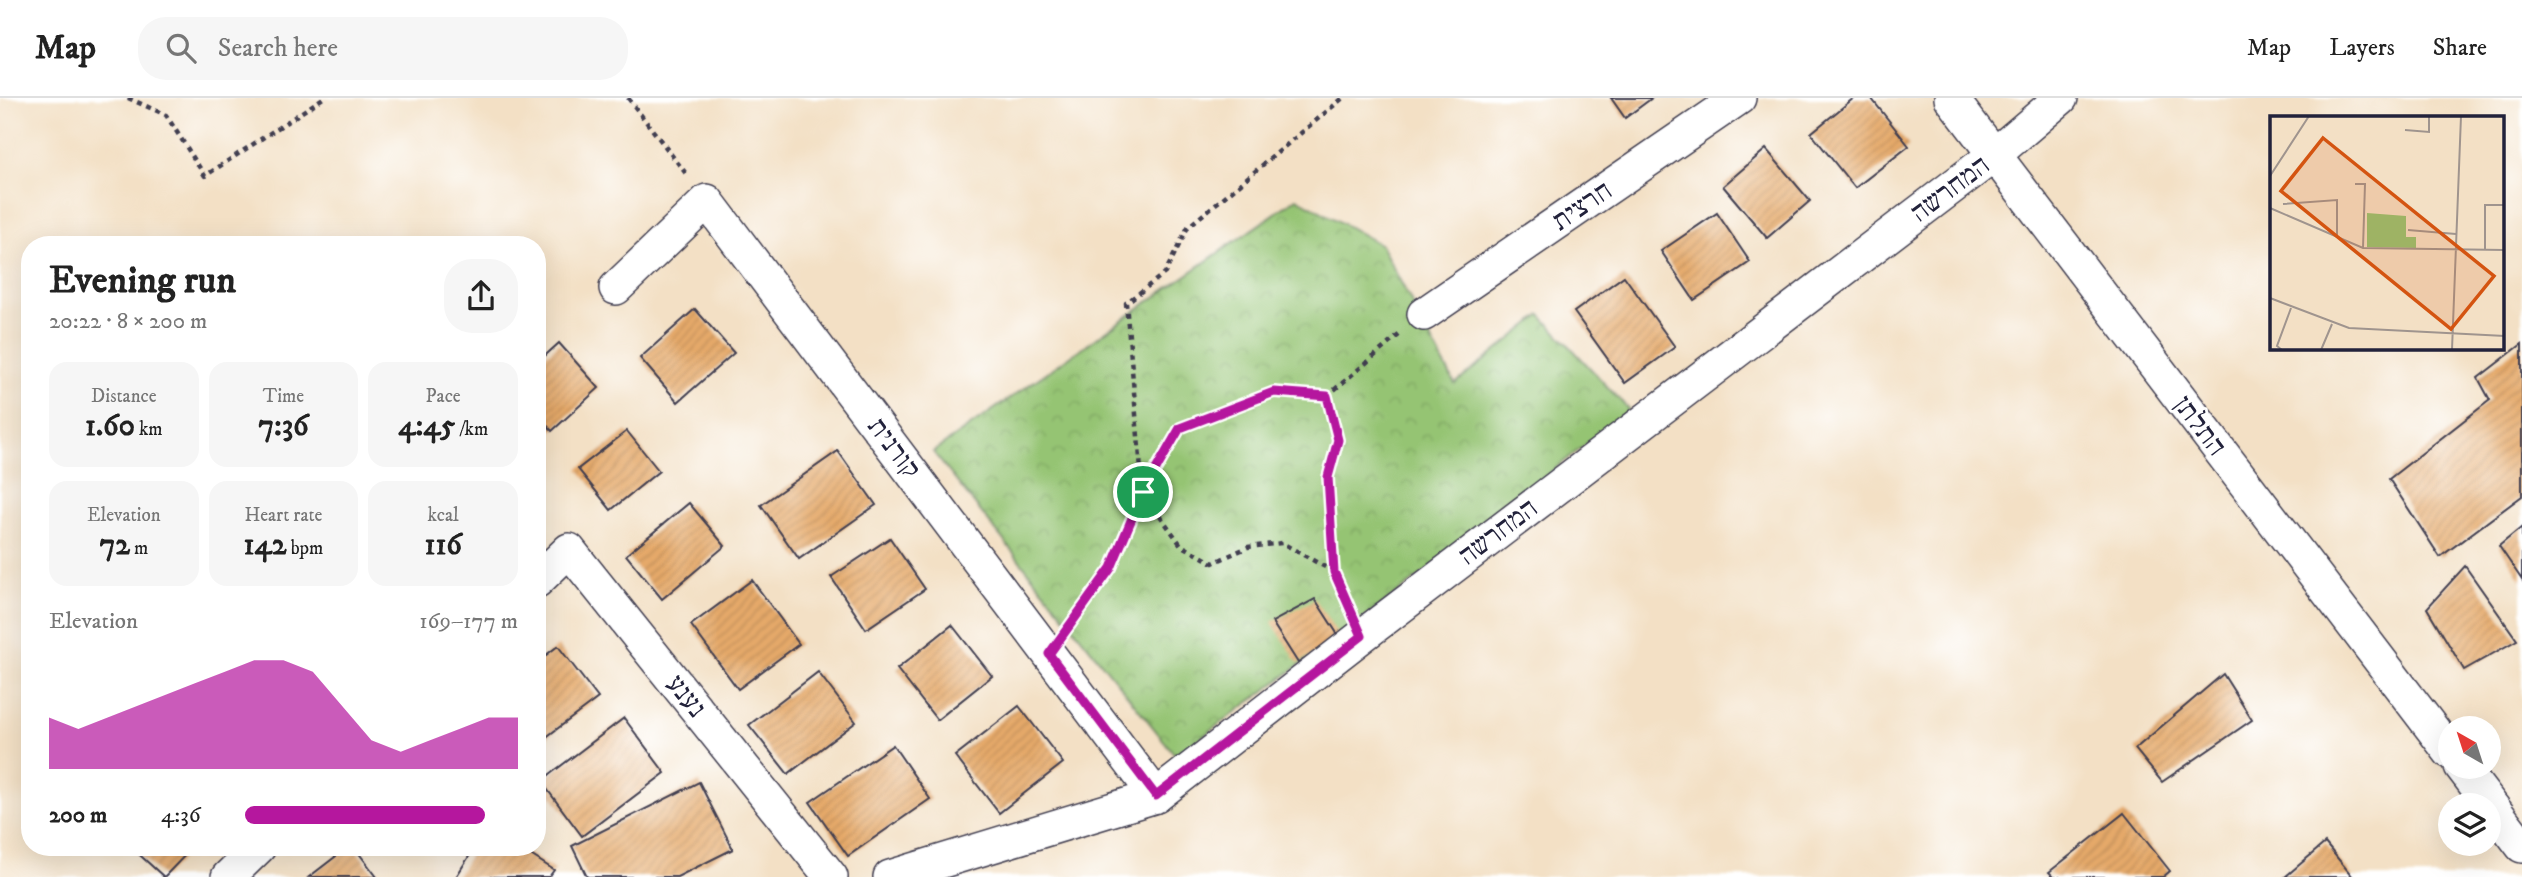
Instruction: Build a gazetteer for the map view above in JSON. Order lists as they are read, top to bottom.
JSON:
{
  "streets": {
    "street": [
      "המחרשה",
      "חרצית",
      "התלתן",
      "קורנית",
      "נענע"
    ]
  },
  "crossings": [
    ["המחרשה", "התלתן"],
    ["המחרשה", "קורנית"]
  ],
  "north": "top left",
  "page": {
    "header": "Map",
    "search": "Search here",
    "nav": ["Map", "Layers", "Share"],
    "heading": ["Evening run", "20:22 · 8 × 200 m"],
    "stats": [
      ["Distance", "1.60 km"],
      ["Time", "7:36"],
      ["Pace", "4:45 /km"],
      ["Elevation", "72 m"],
      ["Heart rate", "142 bpm"],
      ["kcal", "116"]
    ],
    "chart": ["Elevation", "169–177 m"],
    "list": [
      {
        "name": "200 m",
        "note": "4:36"
      }
    ]
  }
}
